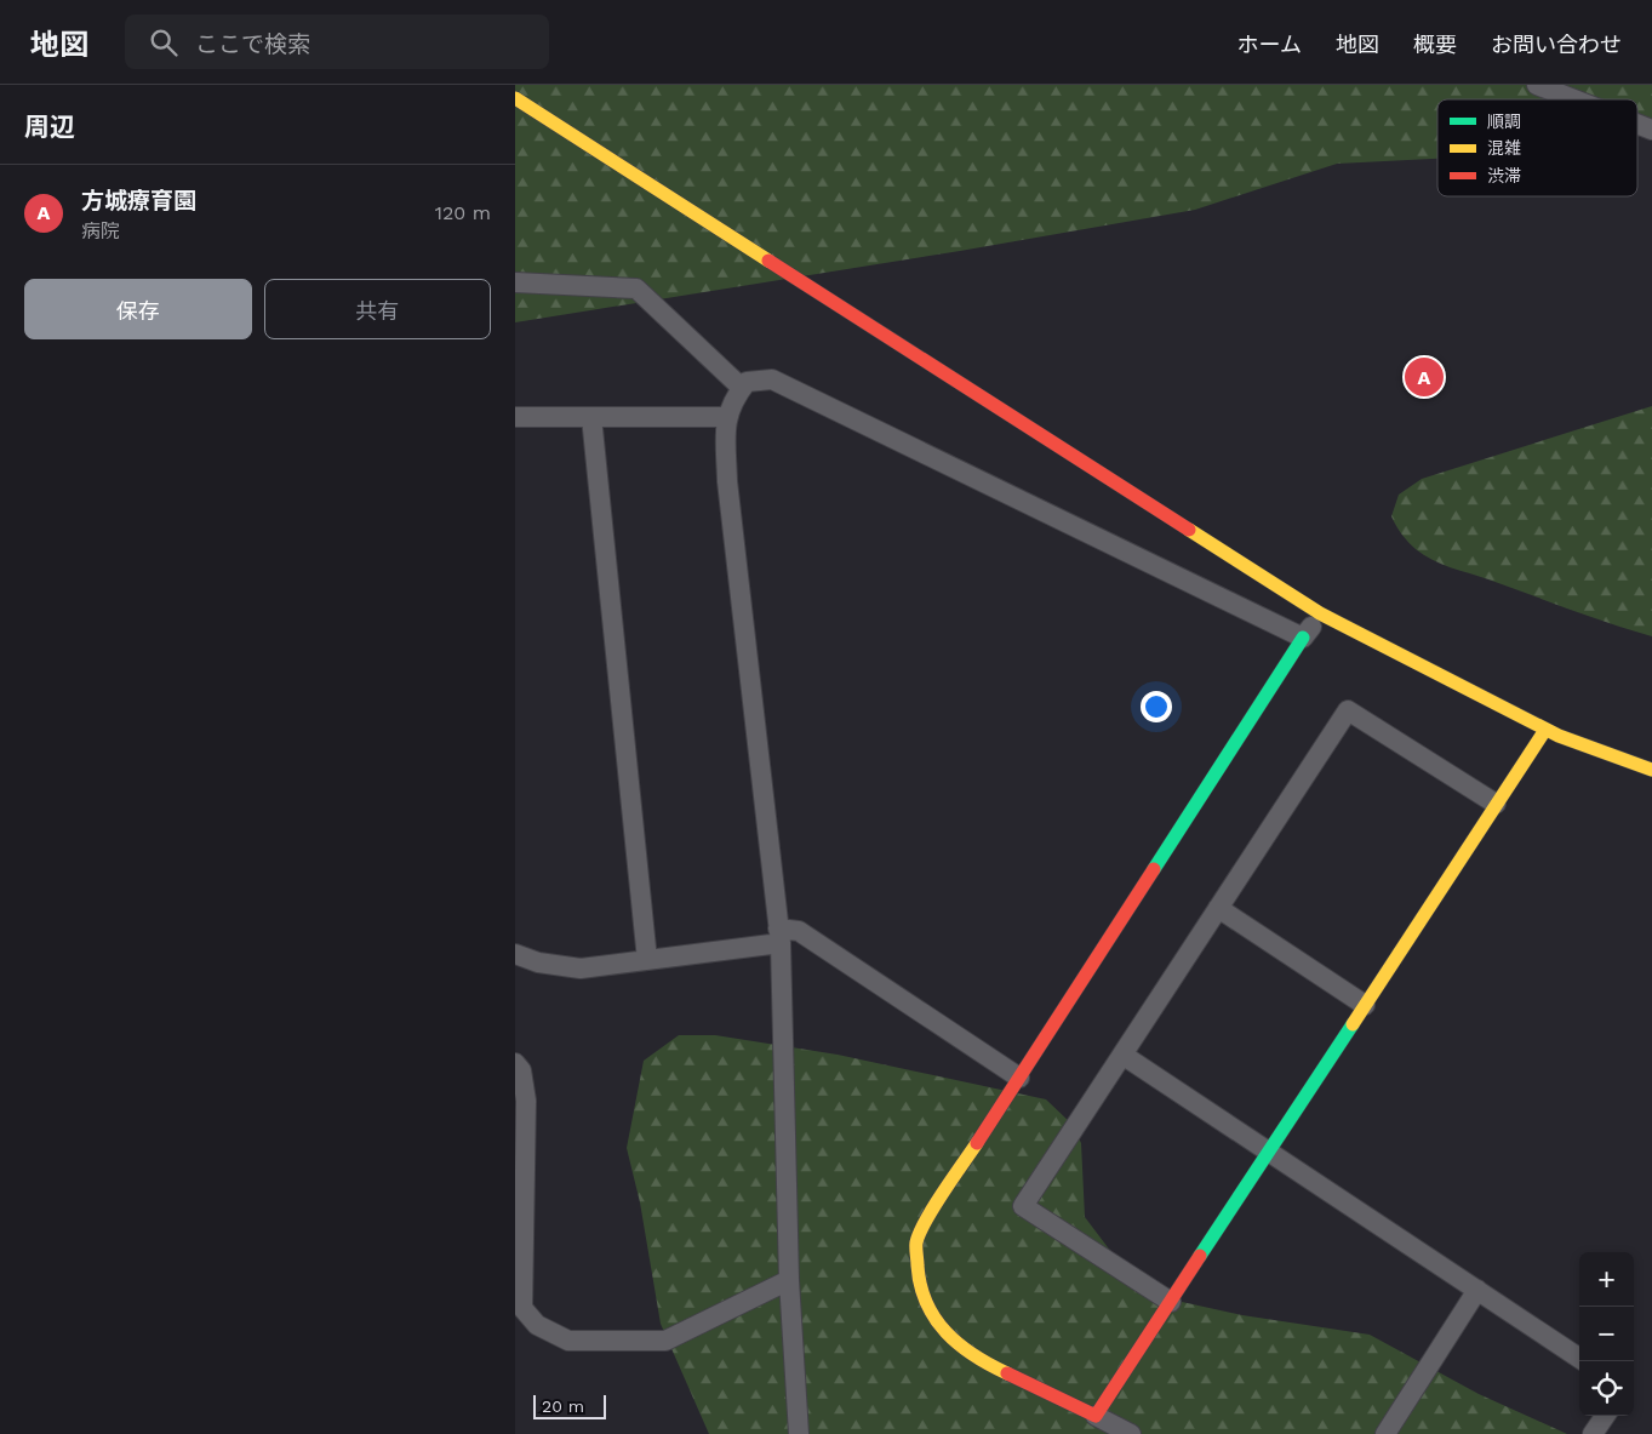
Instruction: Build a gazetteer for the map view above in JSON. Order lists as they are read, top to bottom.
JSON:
{
  "legend": ["順調", "混雑", "渋滞"],
  "scale_bar": "20 m",
  "page": {
    "header": "地図",
    "search": "ここで検索",
    "nav": [
      "ホーム",
      "地図",
      "概要",
      "お問い合わせ"
    ],
    "heading": "周辺",
    "list": [
      {
        "mark": "A",
        "name": "方城療育園",
        "note": "病院",
        "value": "120 m"
      }
    ],
    "buttons": ["保存", "共有"],
    "pins": "A",
    "map_buttons": ["+", "−"],
    "scale": "20 m"
  }
}
